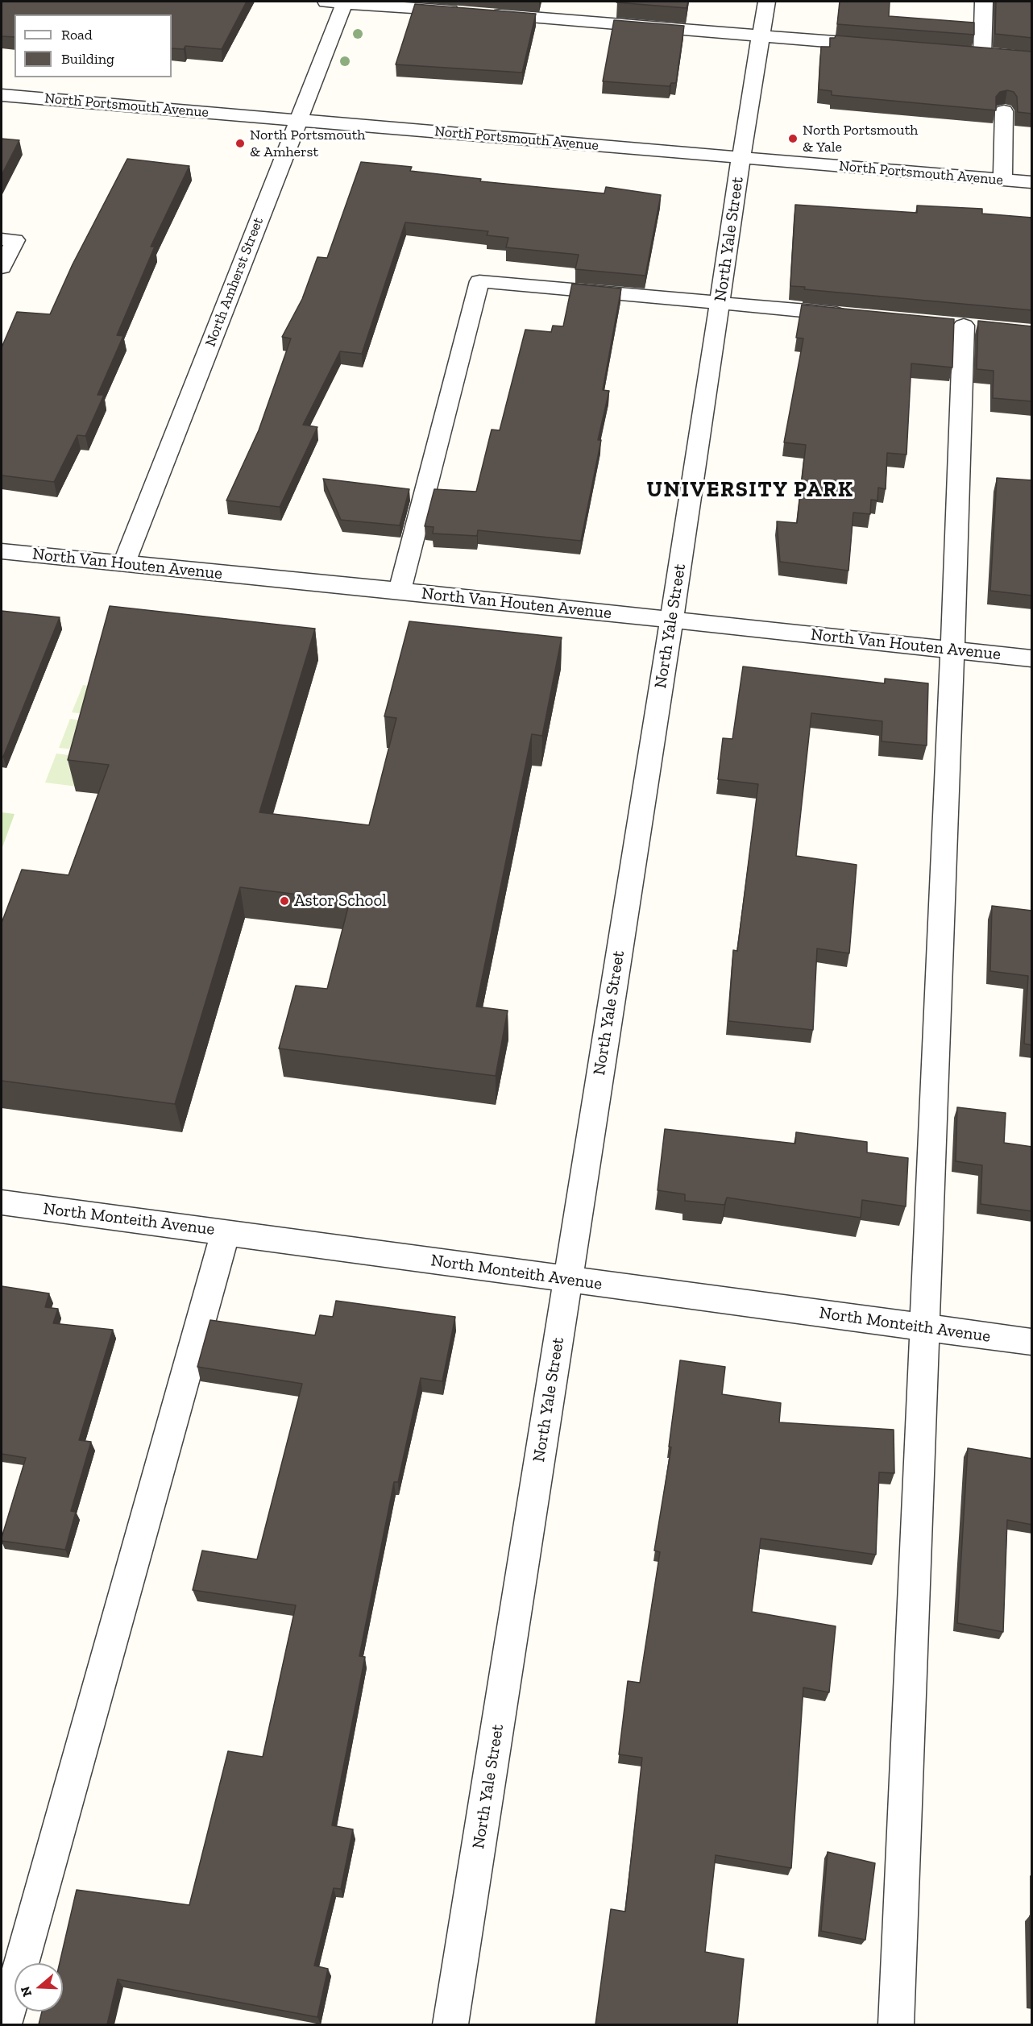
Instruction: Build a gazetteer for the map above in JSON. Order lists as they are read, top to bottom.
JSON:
{
  "streets": {
    "street": [
      "North Portsmouth Avenue",
      "North Yale Street",
      "North Amherst Street",
      "North Van Houten Avenue",
      "North Monteith Avenue"
    ]
  },
  "crossings": [
    ["North Portsmouth Avenue", "North Yale Street"],
    ["North Portsmouth Avenue", "North Amherst Street"],
    ["North Yale Street", "North Van Houten Avenue"],
    ["North Yale Street", "North Monteith Avenue"],
    ["North Amherst Street", "North Van Houten Avenue"]
  ],
  "districts": ["UNIVERSITY PARK"],
  "places": ["North Portsmouth & Yale", "North Portsmouth & Amherst", "Astor School"],
  "legend": ["Road", "Building"],
  "north": "left"
}
